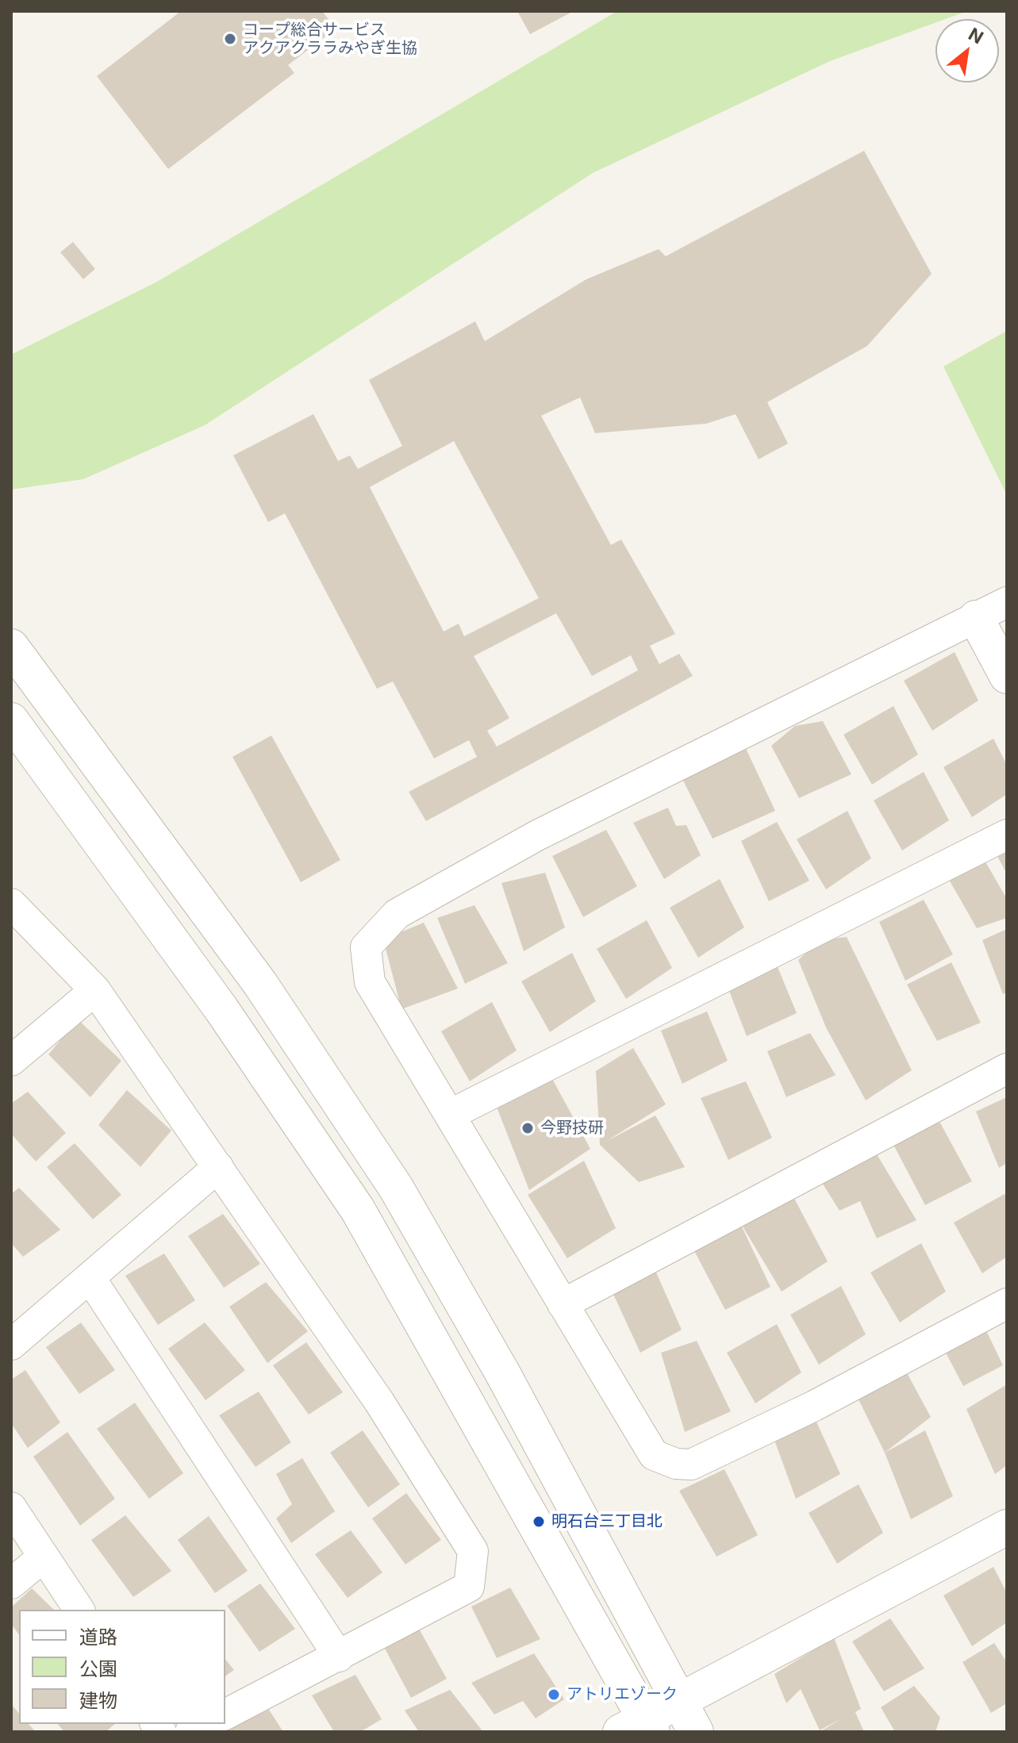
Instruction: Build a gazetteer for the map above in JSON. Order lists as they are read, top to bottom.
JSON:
{
  "places": [
    "コープ総合サービス アクアクララみやぎ生協",
    "今野技研",
    "明石台三丁目北",
    "アトリエゾーク"
  ],
  "legend": ["道路", "公園", "建物"],
  "north": "top right"
}
